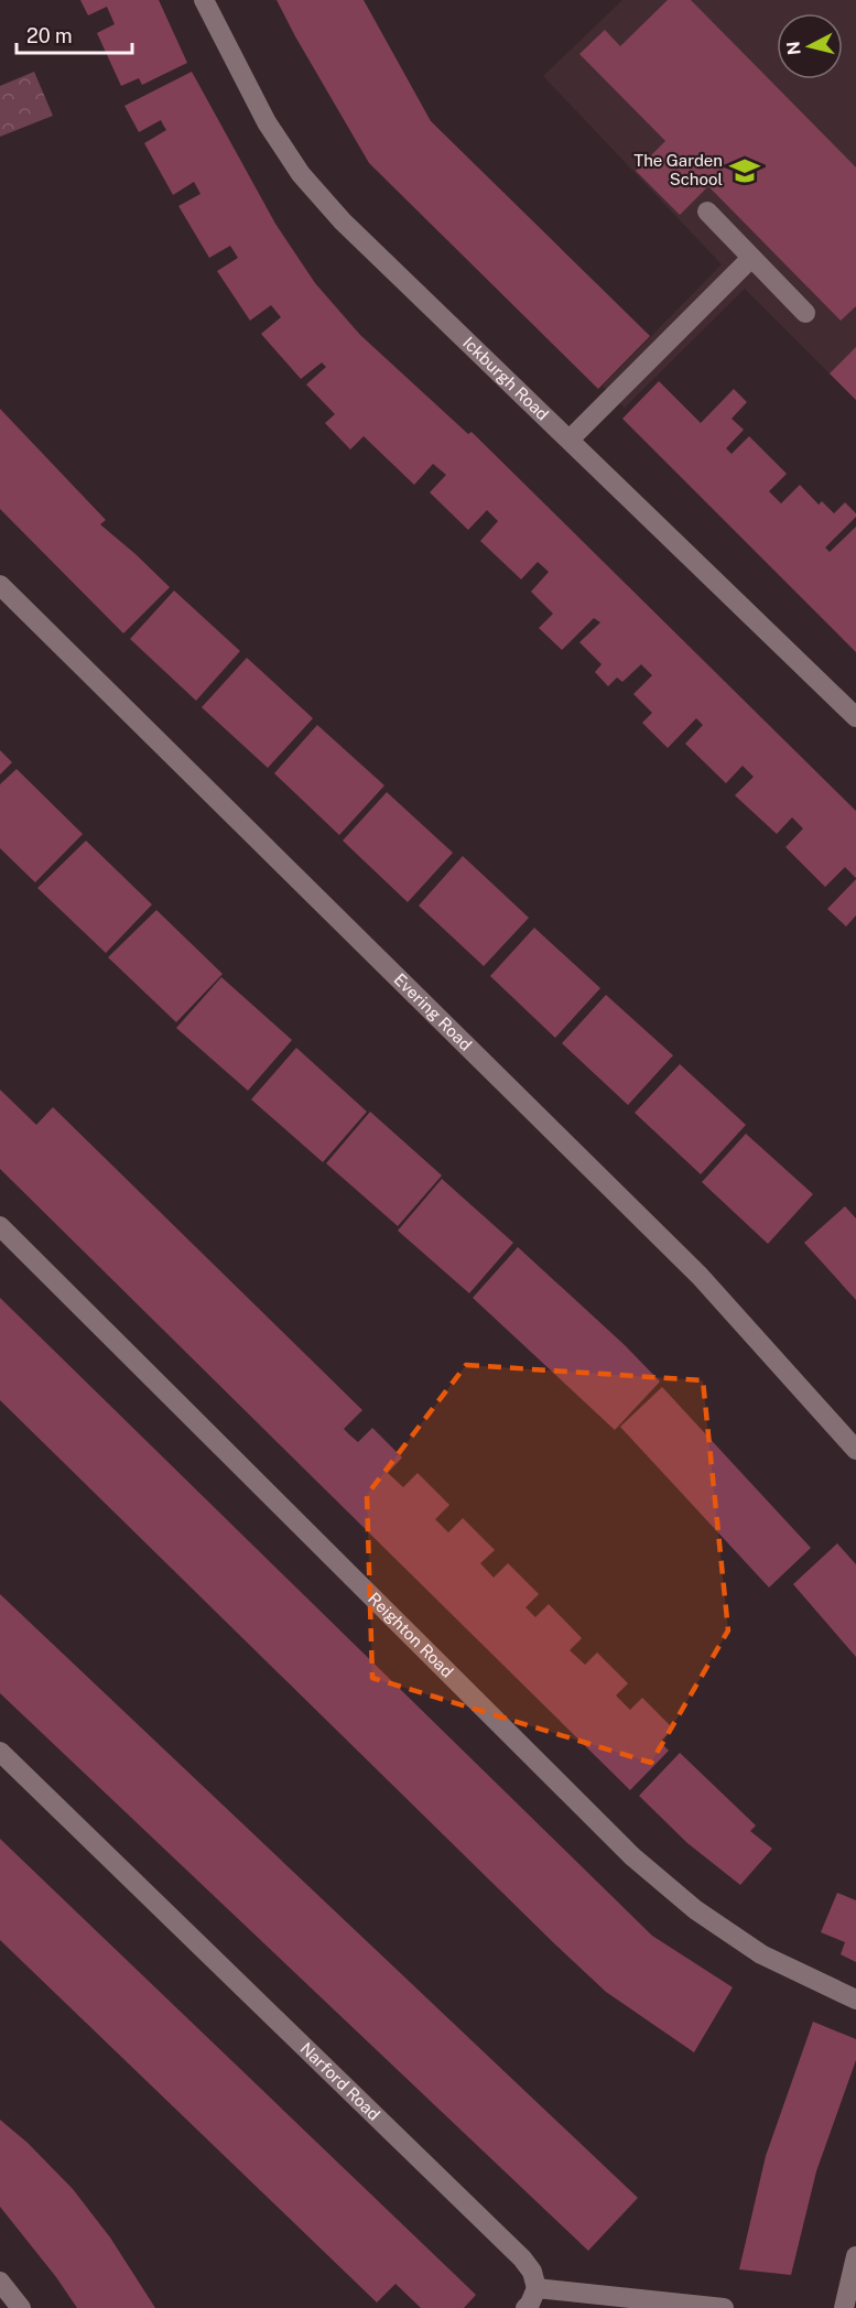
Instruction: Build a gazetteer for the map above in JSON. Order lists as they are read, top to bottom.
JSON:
{
  "streets": {
    "street": [
      "Ickburgh Road",
      "Evering Road",
      "Reighton Road",
      "Narford Road"
    ]
  },
  "places": {
    "school or university": ["The Garden School"]
  },
  "scale_bar": "20 m",
  "north": "left"
}
